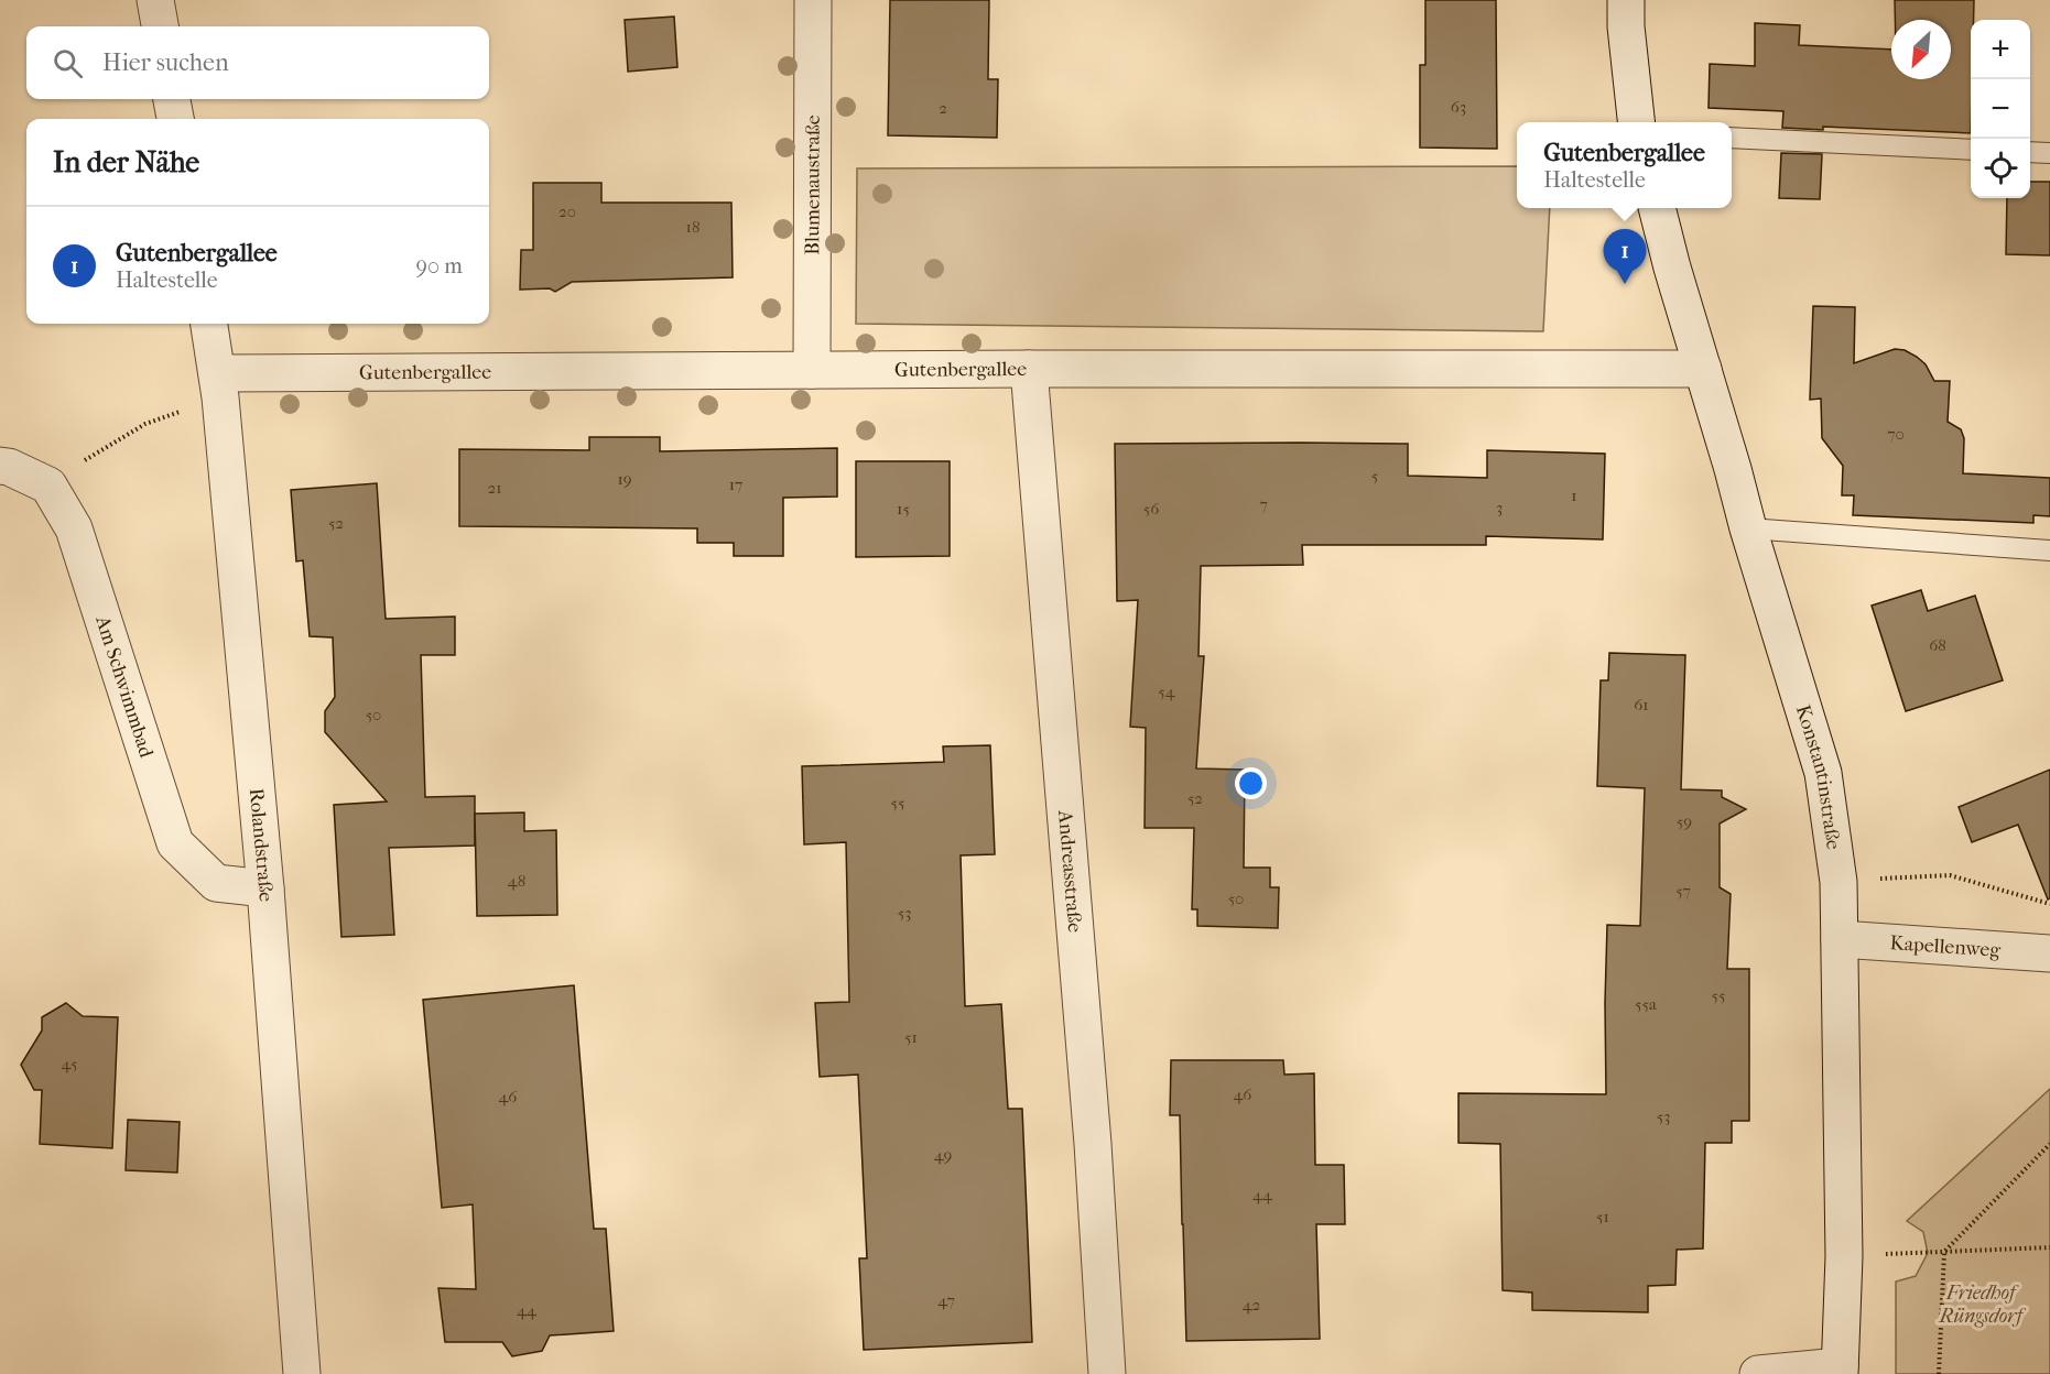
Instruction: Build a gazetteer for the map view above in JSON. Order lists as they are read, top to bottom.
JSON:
{
  "streets": {
    "street": [
      "Blumenaustraße",
      "Gutenbergallee",
      "Am Schwimmbad",
      "Konstantinstraße",
      "Rolandstraße",
      "Andreasstraße",
      "Kapellenweg"
    ]
  },
  "crossings": [
    ["Blumenaustraße", "Gutenbergallee"],
    ["Gutenbergallee", "Konstantinstraße"],
    ["Gutenbergallee", "Rolandstraße"],
    ["Gutenbergallee", "Andreasstraße"],
    ["Am Schwimmbad", "Rolandstraße"],
    ["Konstantinstraße", "Kapellenweg"]
  ],
  "parks": ["Friedhof Rüngsdorf"],
  "house_numbers": [
    "63",
    "2",
    "20",
    "18",
    "70",
    "5",
    "19",
    "17",
    "21",
    "1",
    "7",
    "3",
    "15",
    "56",
    "52",
    "68",
    "54",
    "61",
    "50",
    "52",
    "55",
    "59",
    "48",
    "57",
    "50",
    "53",
    "55",
    "55a",
    "51",
    "45",
    "46",
    "46",
    "53",
    "49",
    "44",
    "51",
    "47",
    "42",
    "44"
  ],
  "north": "bottom left",
  "page": {
    "map_buttons": ["+", "−"],
    "search": "Hier suchen",
    "heading": "In der Nähe",
    "popup": ["Gutenbergallee", "Haltestelle"],
    "list": [
      {
        "mark": "1",
        "name": "Gutenbergallee",
        "note": "Haltestelle",
        "value": "90 m"
      }
    ],
    "pins": "1"
  }
}
